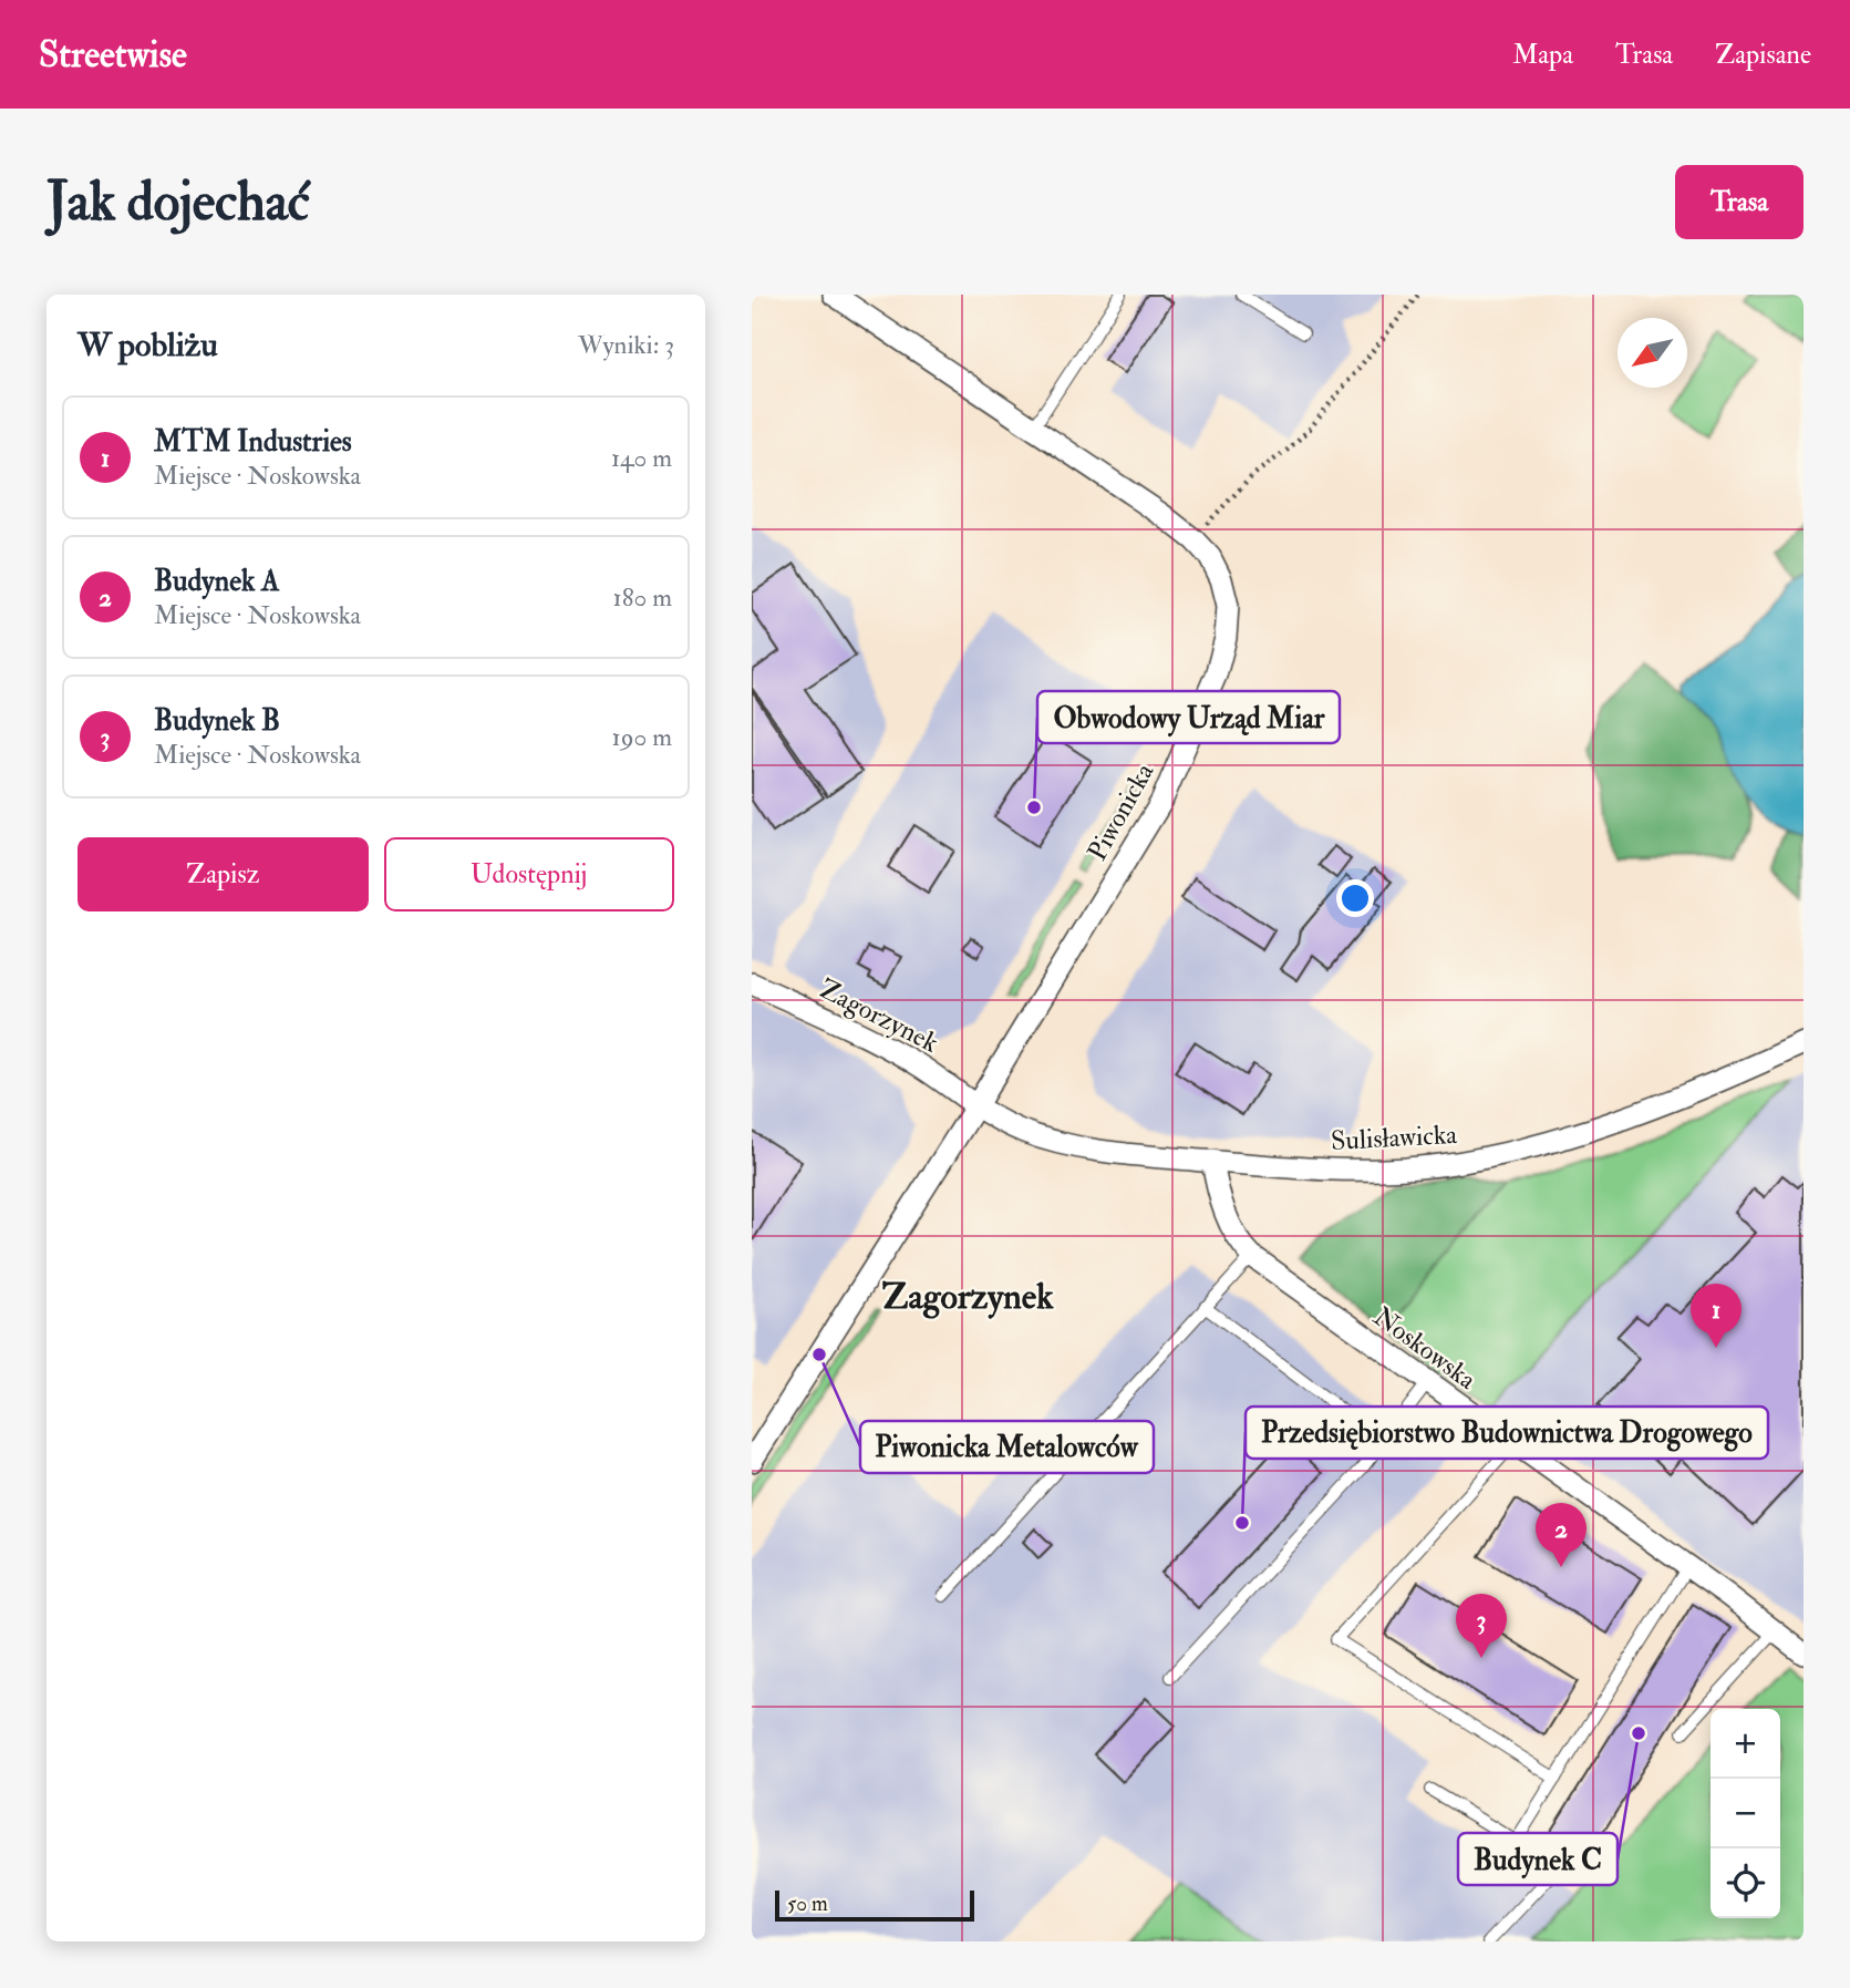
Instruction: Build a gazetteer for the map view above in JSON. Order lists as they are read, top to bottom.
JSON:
{
  "streets": {
    "street": [
      "Piwonicka",
      "Zagorzynek",
      "Sulisławicka",
      "Noskowska"
    ]
  },
  "crossings": [
    ["Piwonicka", "Zagorzynek"],
    ["Piwonicka", "Sulisławicka"],
    ["Zagorzynek", "Sulisławicka"],
    ["Sulisławicka", "Noskowska"]
  ],
  "districts": ["Zagorzynek"],
  "places": [
    "Obwodowy Urząd Miar",
    "Piwonicka Metalowców",
    "Przedsiębiorstwo Budownictwa Drogowego",
    "Budynek C"
  ],
  "scale_bar": "50 m",
  "north": "bottom left",
  "page": {
    "header": "Streetwise",
    "nav": ["Mapa", "Trasa", "Zapisane"],
    "buttons": [
      "Trasa",
      ["Zapisz", "Udostępnij"]
    ],
    "title": "Jak dojechać",
    "heading": ["W pobliżu", "Wyniki: 3"],
    "list": [
      {
        "mark": "1",
        "name": "MTM Industries",
        "note": "Miejsce · Noskowska",
        "value": "140 m"
      },
      {
        "mark": "2",
        "name": "Budynek A",
        "note": "Miejsce · Noskowska",
        "value": "180 m"
      },
      {
        "mark": "3",
        "name": "Budynek B",
        "note": "Miejsce · Noskowska",
        "value": "190 m"
      }
    ],
    "pins": ["1", "2", "3"],
    "map_buttons": ["+", "−"],
    "scale": "50 m"
  }
}
